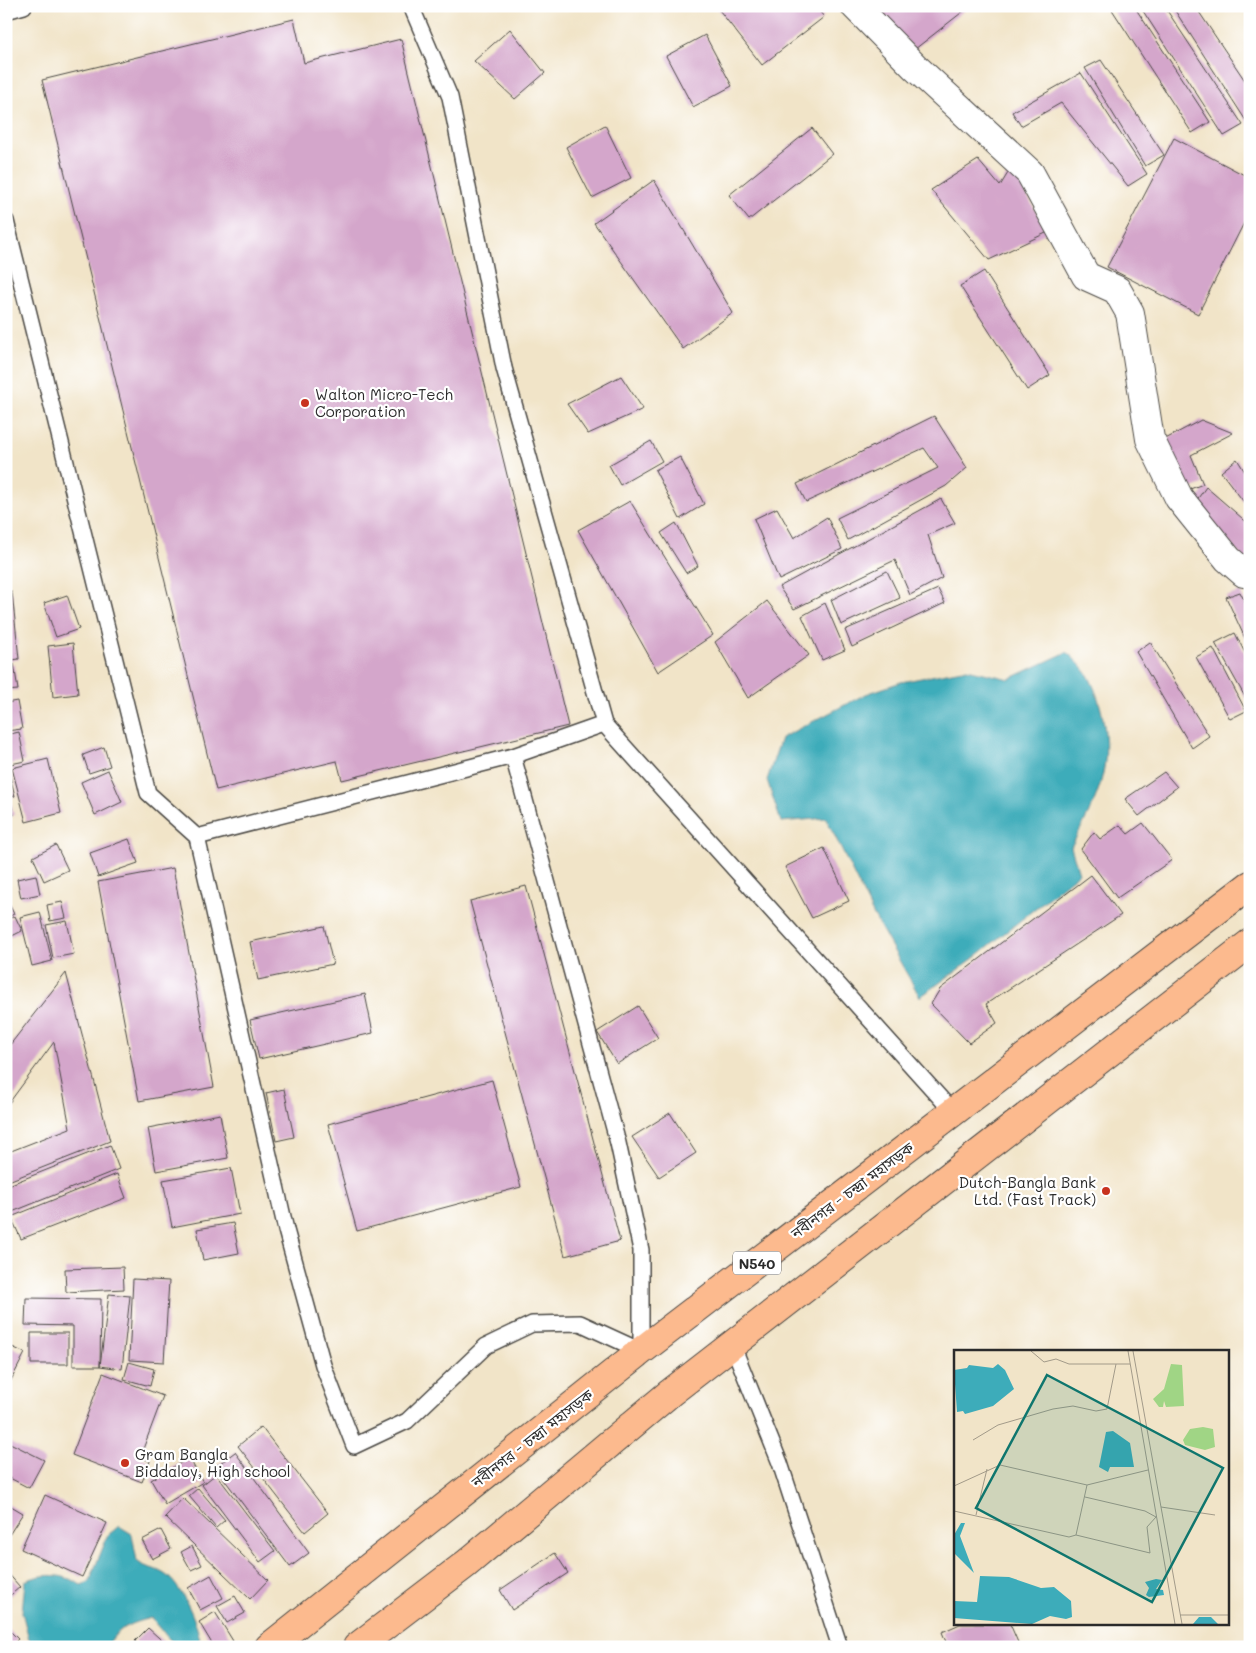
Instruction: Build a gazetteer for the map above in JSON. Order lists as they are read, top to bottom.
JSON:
{
  "streets": {
    "highway": ["নবীনগর - চন্দ্রা মহাসড়ক", "N540"]
  },
  "places": ["Walton Micro-Tech Corporation", "Dutch-Bangla Bank Ltd. (Fast Track)", "Gram Bangla Biddaloy, High school"]
}
